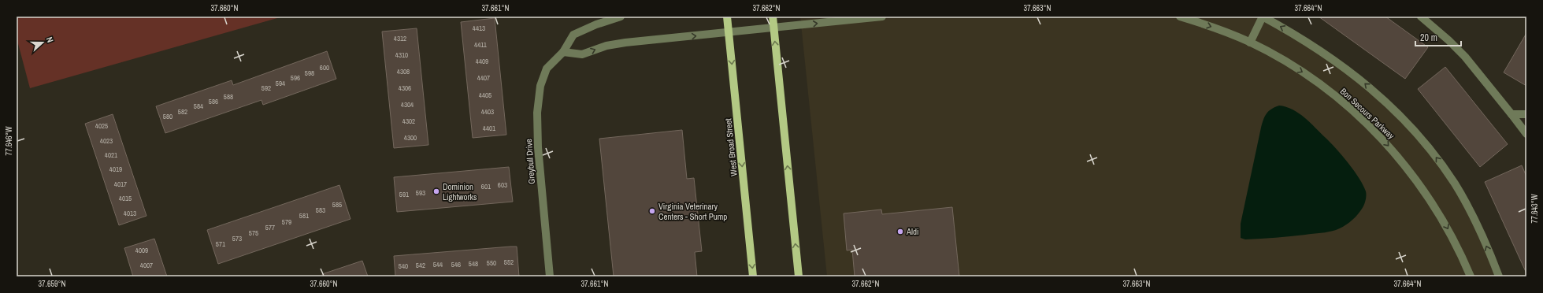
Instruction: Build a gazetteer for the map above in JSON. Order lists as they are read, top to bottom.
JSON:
{
  "streets": {
    "main road": ["West Broad Street"],
    "street": ["Bon Secours Parkway", "Greybull Drive"]
  },
  "places": ["Dominion Lightworks", "Virginia Veterinary Centers - Short Pump", "Aldi"],
  "house_numbers": [
    "4413",
    "4312",
    "4411",
    "4310",
    "4409",
    "600",
    "4308",
    "598",
    "596",
    "4407",
    "594",
    "592",
    "4306",
    "4405",
    "588",
    "586",
    "4304",
    "584",
    "582",
    "4403",
    "580",
    "4302",
    "4025",
    "4401",
    "4300",
    "4023",
    "4021",
    "4019",
    "4017",
    "603",
    "601",
    "593",
    "591",
    "4015",
    "585",
    "583",
    "4013",
    "581",
    "579",
    "577",
    "575",
    "573",
    "571",
    "4009",
    "552",
    "550",
    "548",
    "544",
    "546",
    "4007",
    "542",
    "540"
  ],
  "scale_bar": "20 m",
  "north": "right",
  "coordinates": [
    "37.660°N",
    "37.661°N",
    "37.662°N",
    "37.663°N",
    "37.664°N",
    "77.646°W",
    "77.643°W",
    "37.659°N"
  ]
}
